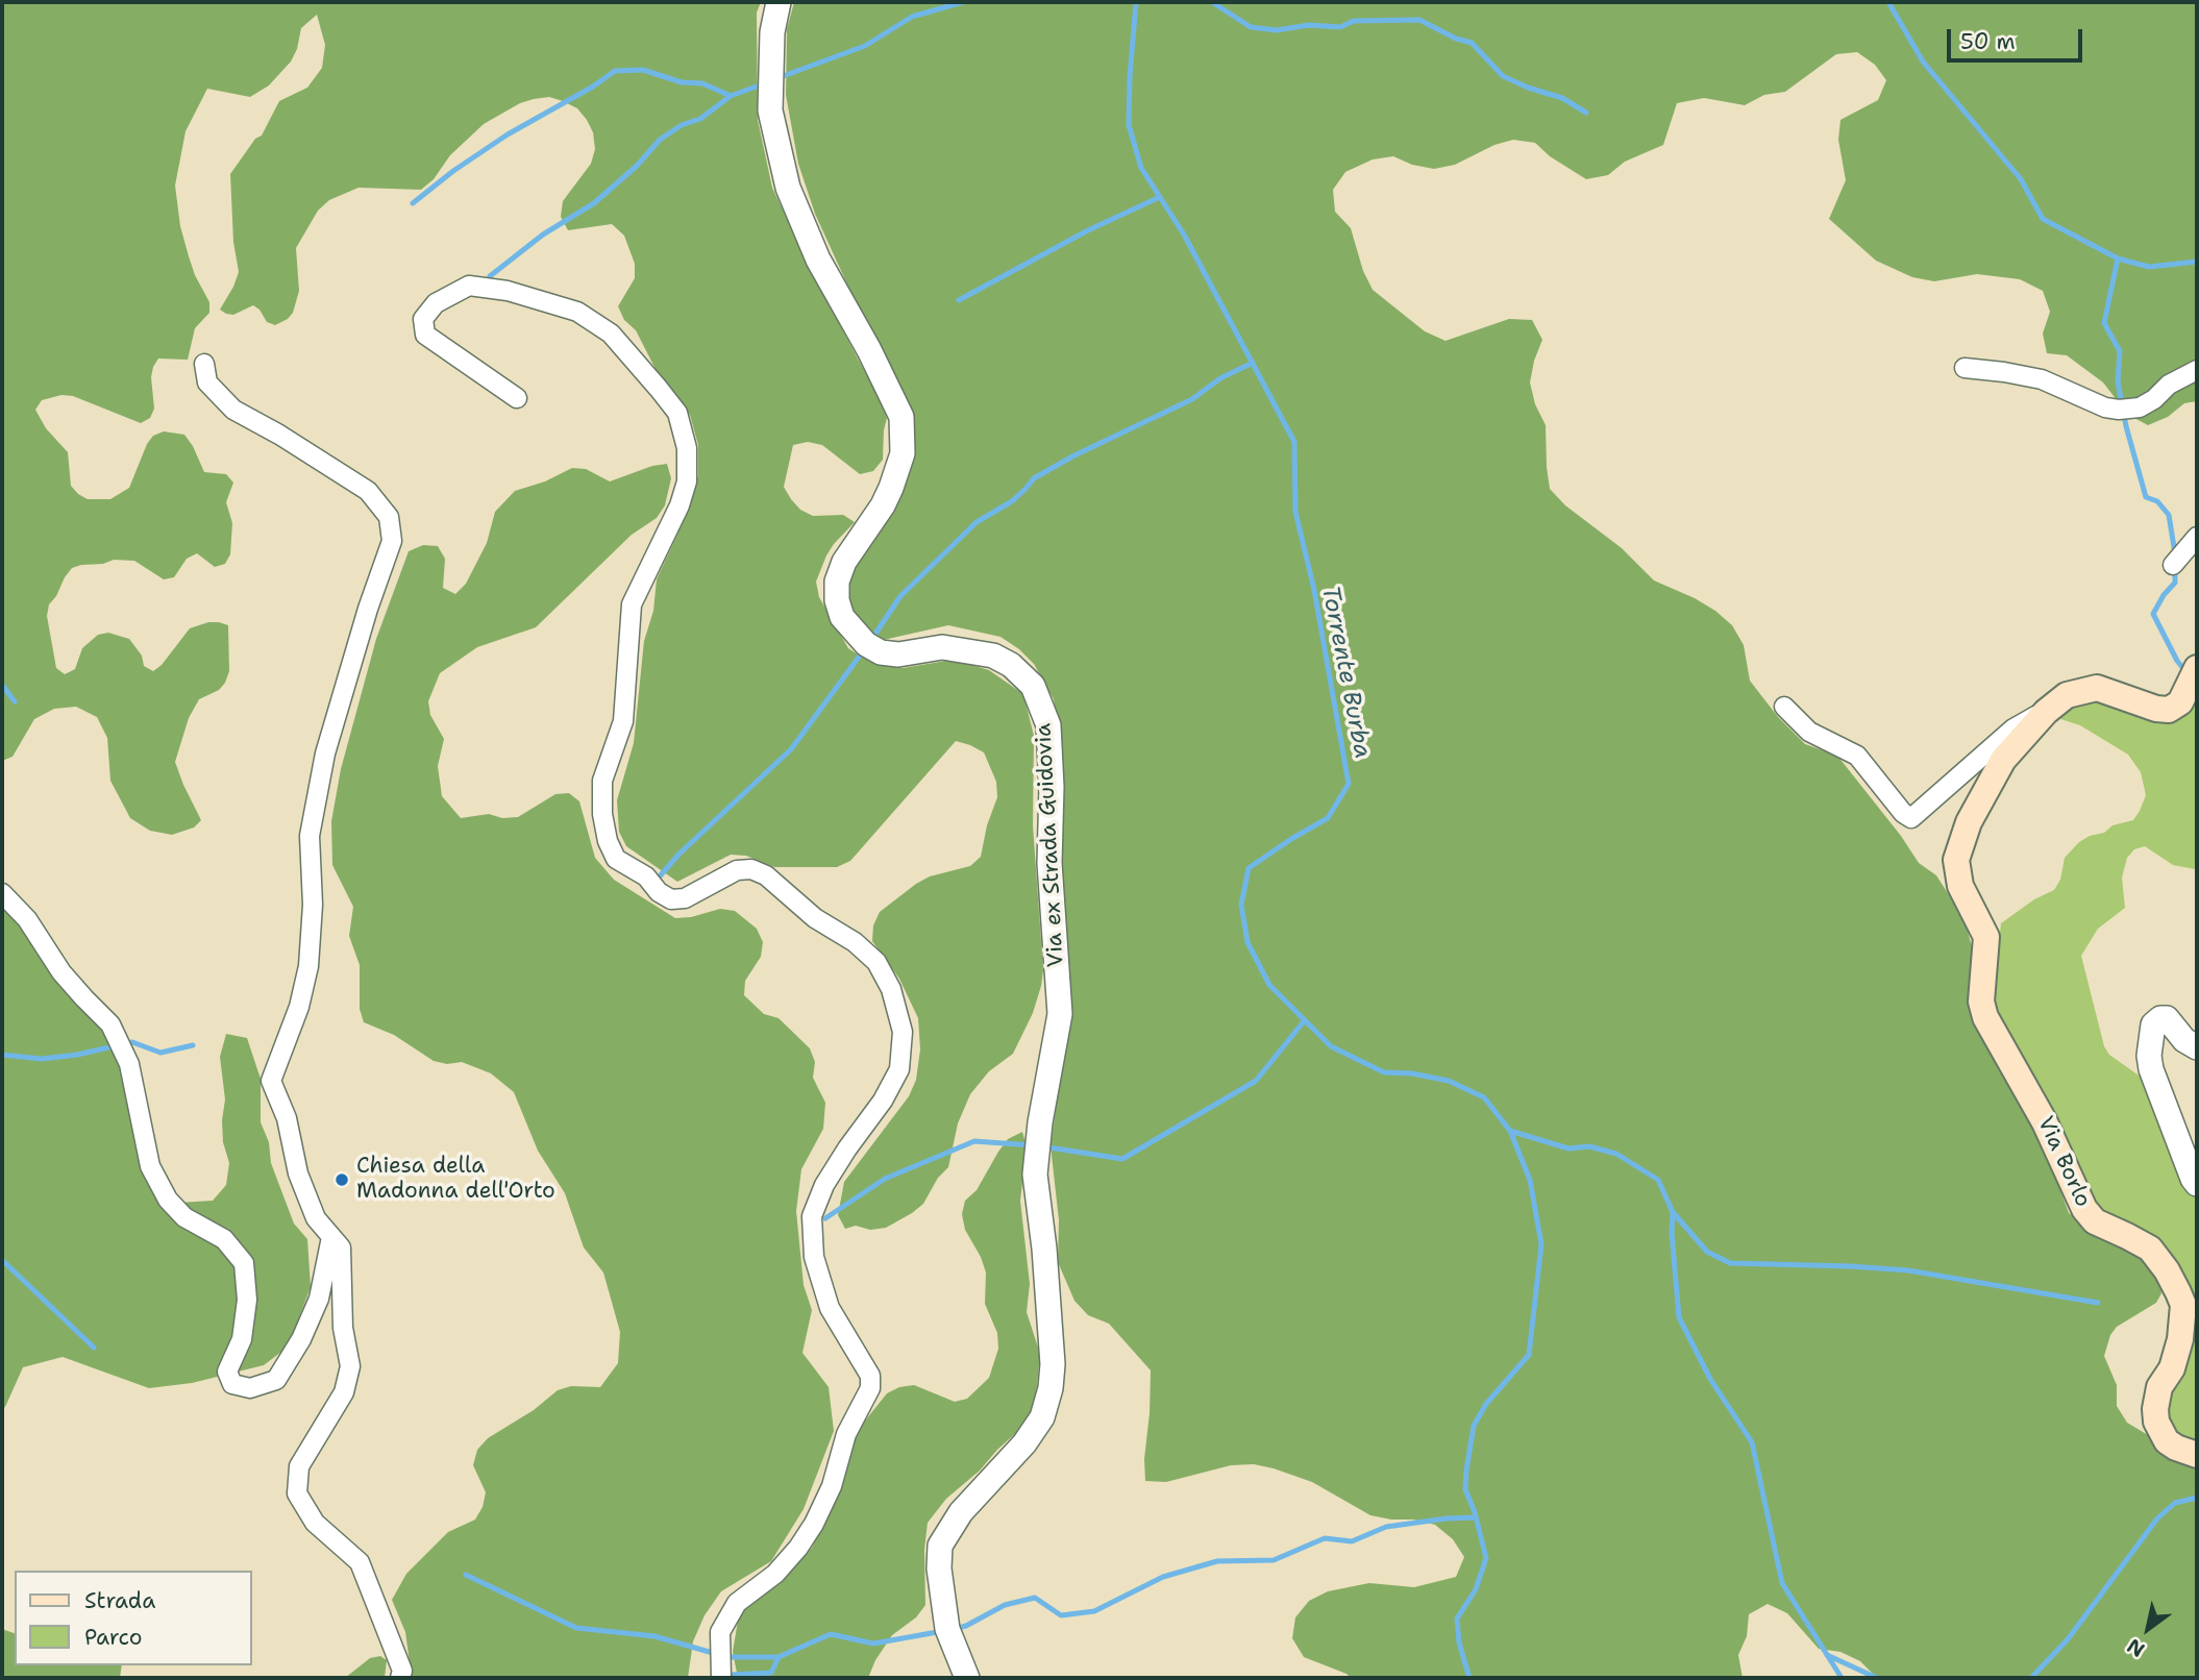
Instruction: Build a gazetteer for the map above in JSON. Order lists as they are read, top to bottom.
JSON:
{
  "streets": {
    "main road": ["Via Borlo"],
    "street": ["Via ex Strada Guidovia"]
  },
  "water": ["Torrente Burba"],
  "places": ["Chiesa della Madonna dell'Orto"],
  "legend": ["Strada", "Parco"],
  "scale_bar": "50 m",
  "north": "bottom left"
}
